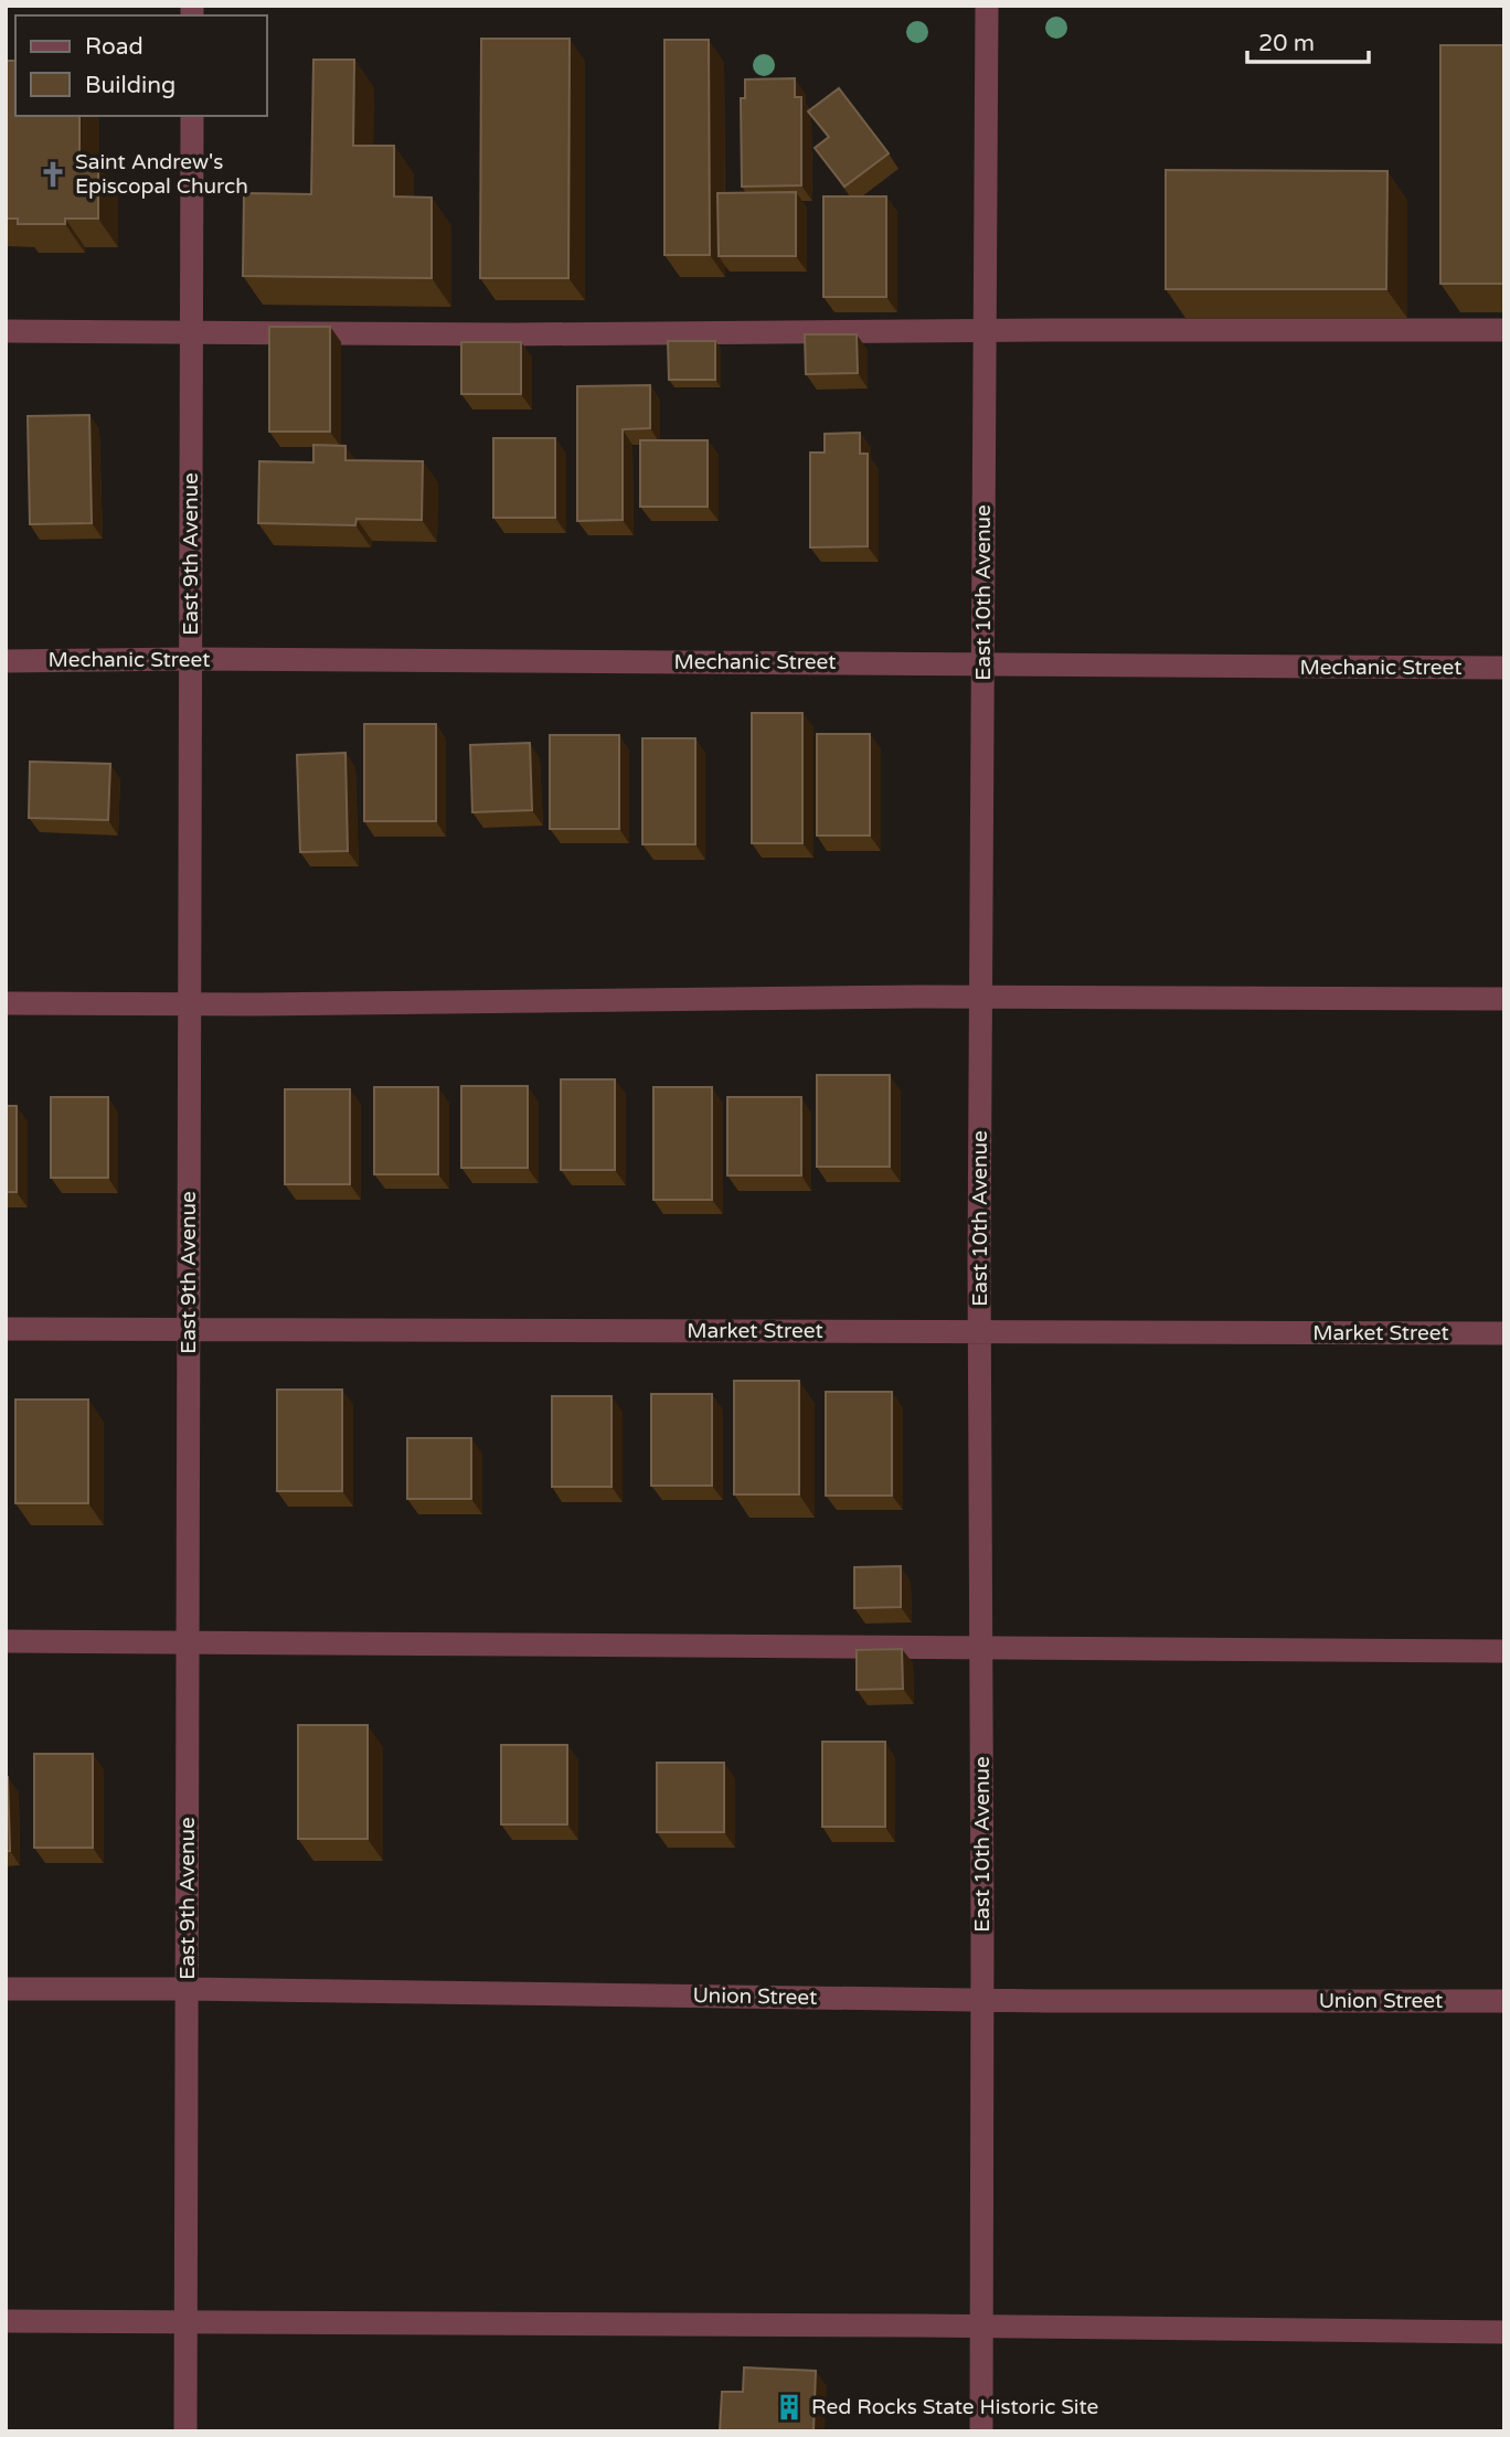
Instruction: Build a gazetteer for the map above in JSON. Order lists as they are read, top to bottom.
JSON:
{
  "streets": {
    "street": [
      "East 9th Avenue",
      "East 10th Avenue",
      "Mechanic Street",
      "Market Street",
      "Union Street"
    ]
  },
  "crossings": [
    ["East 9th Avenue", "Mechanic Street"],
    ["East 9th Avenue", "Market Street"],
    ["East 9th Avenue", "Union Street"],
    ["East 10th Avenue", "Mechanic Street"],
    ["East 10th Avenue", "Market Street"],
    ["East 10th Avenue", "Union Street"]
  ],
  "places": {
    "church": ["Saint Andrew's Episcopal Church"],
    "building": ["Red Rocks State Historic Site"]
  },
  "legend": ["Road", "Building"],
  "scale_bar": "20 m"
}
